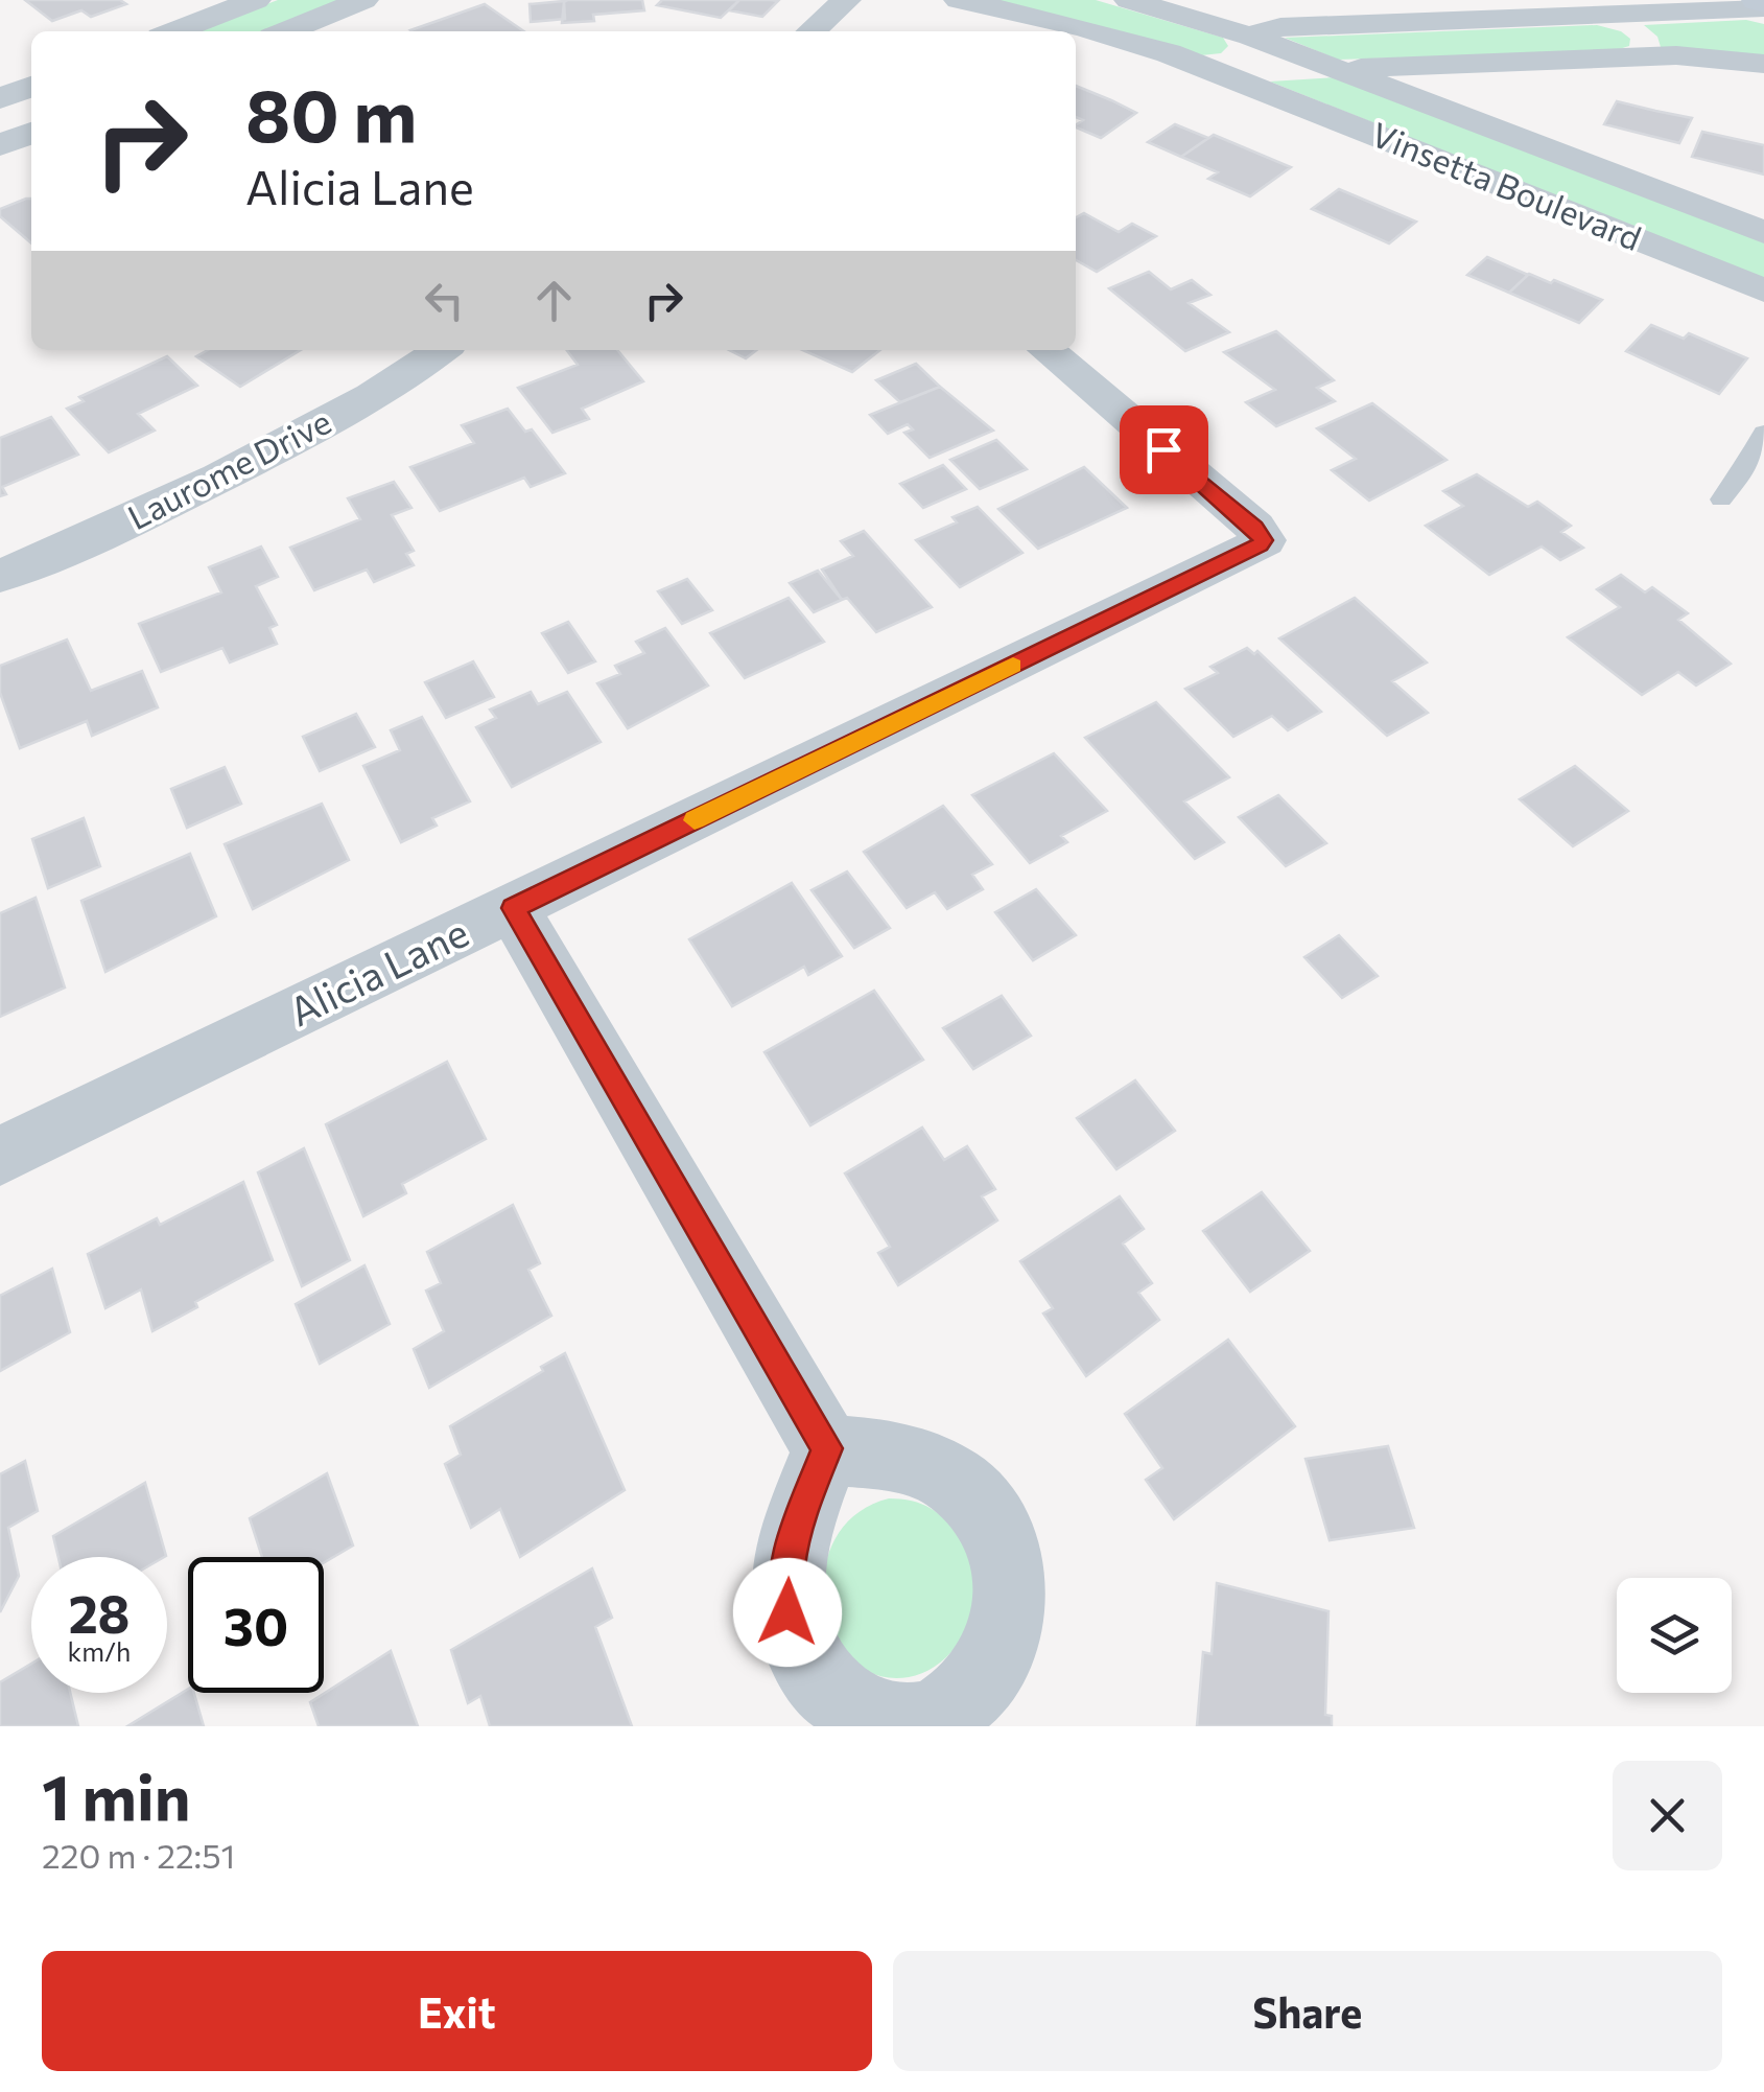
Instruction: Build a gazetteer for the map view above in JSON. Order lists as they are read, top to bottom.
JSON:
{
  "streets": {
    "street": ["Vinsetta Boulevard", "Laurome Drive", "Alicia Lane"]
  },
  "page": {
    "turn": ["80 m", "Alicia Lane"],
    "speed": "28 km/h",
    "limit": "30",
    "heading": ["1 min", "220 m · 22:51"],
    "buttons": ["Exit", "Share"]
  }
}
